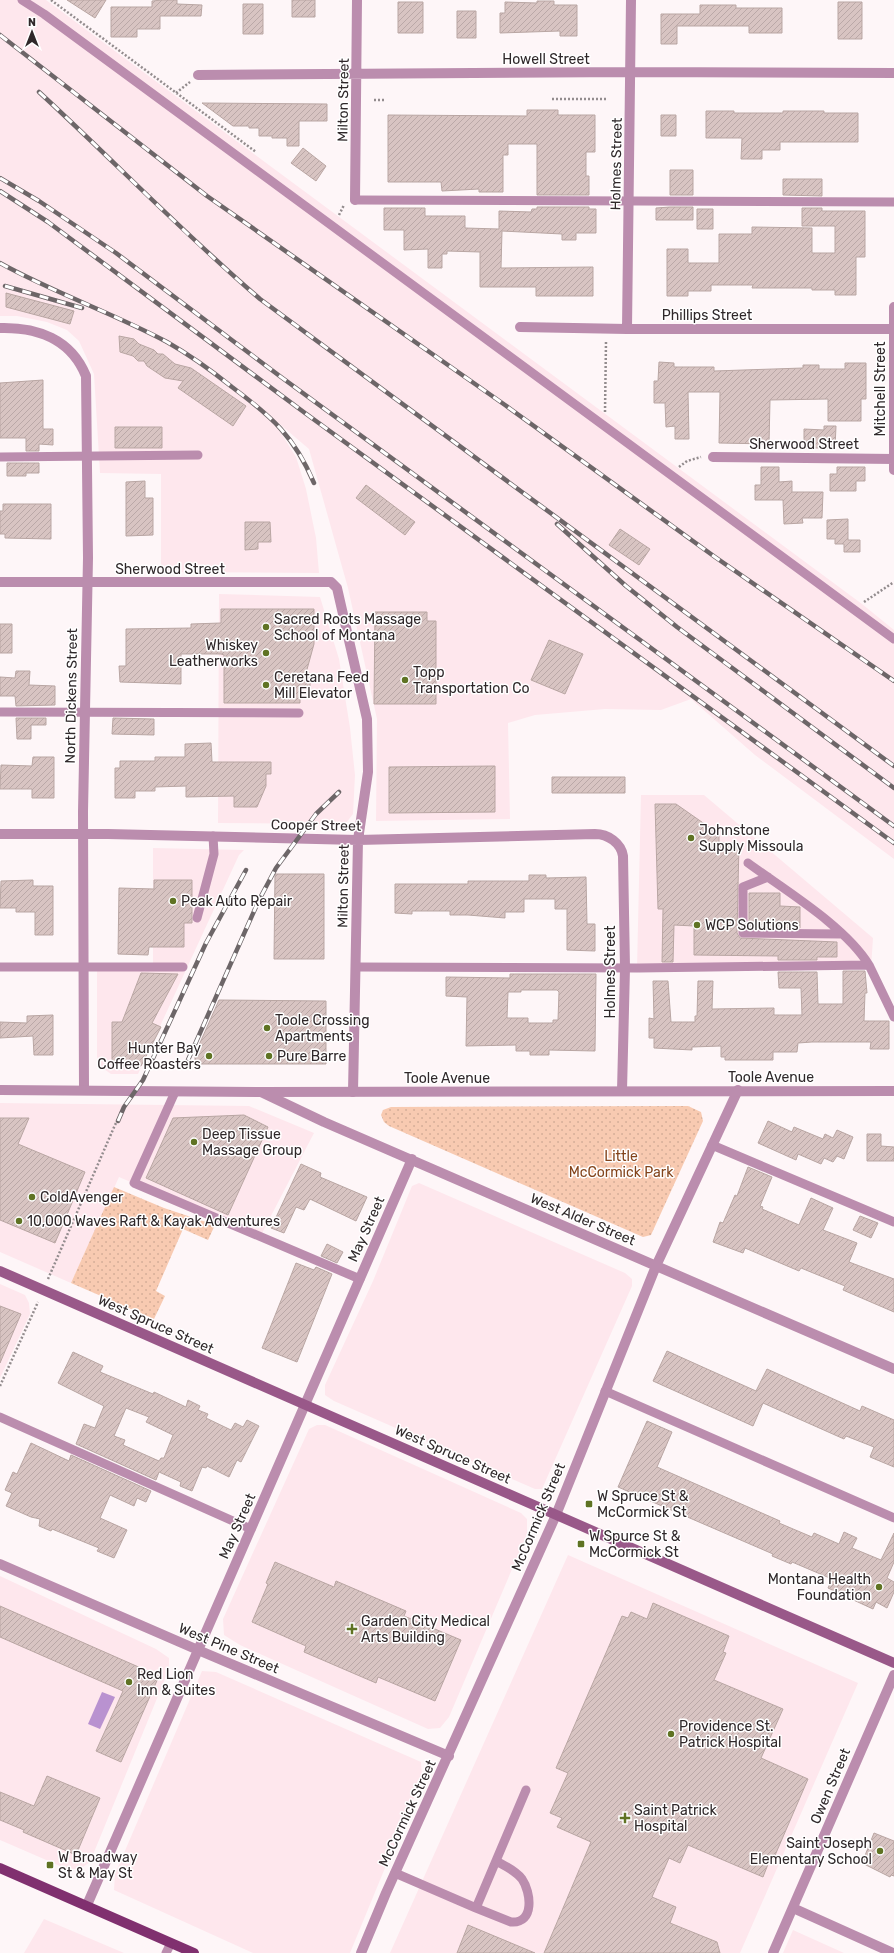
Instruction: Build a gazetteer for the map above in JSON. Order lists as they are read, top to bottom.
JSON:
{
  "streets": {
    "main road": ["West Spruce Street"],
    "street": [
      "Howell Street",
      "Milton Street",
      "Holmes Street",
      "Phillips Street",
      "Mitchell Street",
      "Sherwood Street",
      "North Dickens Street",
      "Cooper Street",
      "Toole Avenue",
      "West Alder Street",
      "May Street",
      "McCormick Street",
      "West Pine Street",
      "Owen Street"
    ]
  },
  "crossings": [
    ["Howell Street", "Milton Street"],
    ["Howell Street", "Holmes Street"],
    ["Milton Street", "Sherwood Street"],
    ["Milton Street", "Cooper Street"],
    ["Milton Street", "Toole Avenue"],
    ["Holmes Street", "Phillips Street"],
    ["Holmes Street", "Cooper Street"],
    ["Holmes Street", "Toole Avenue"],
    ["Phillips Street", "Mitchell Street"],
    ["Mitchell Street", "Sherwood Street"],
    ["Sherwood Street", "North Dickens Street"],
    ["North Dickens Street", "Cooper Street"],
    ["North Dickens Street", "Toole Avenue"],
    ["Toole Avenue", "West Alder Street"],
    ["Toole Avenue", "McCormick Street"],
    ["West Alder Street", "May Street"],
    ["West Alder Street", "McCormick Street"],
    ["May Street", "West Spruce Street"],
    ["May Street", "West Pine Street"],
    ["West Spruce Street", "McCormick Street"],
    ["McCormick Street", "West Pine Street"]
  ],
  "parks": ["Little McCormick Park"],
  "places": {
    "other": [
      "Sacred Roots Massage School of Montana",
      "Whiskey Leatherworks",
      "Topp Transportation Co",
      "Ceretana Feed Mill Elevator",
      "Johnstone Supply Missoula",
      "Peak Auto Repair",
      "WCP Solutions",
      "Toole Crossing Apartments",
      "Hunter Bay Coffee Roasters",
      "Pure Barre",
      "Deep Tissue Massage Group",
      "ColdAvenger",
      "10,000 Waves Raft & Kayak Adventures",
      "Montana Health Foundation",
      "Red Lion Inn & Suites",
      "Providence St. Patrick Hospital",
      "Saint Joseph Elementary School"
    ],
    "transit": ["W Spruce St & McCormick St", "W Spurce St & McCormick St", "W Broadway St & May St"],
    "health": ["Garden City Medical Arts Building", "Saint Patrick Hospital"]
  },
  "north": "top"
}
